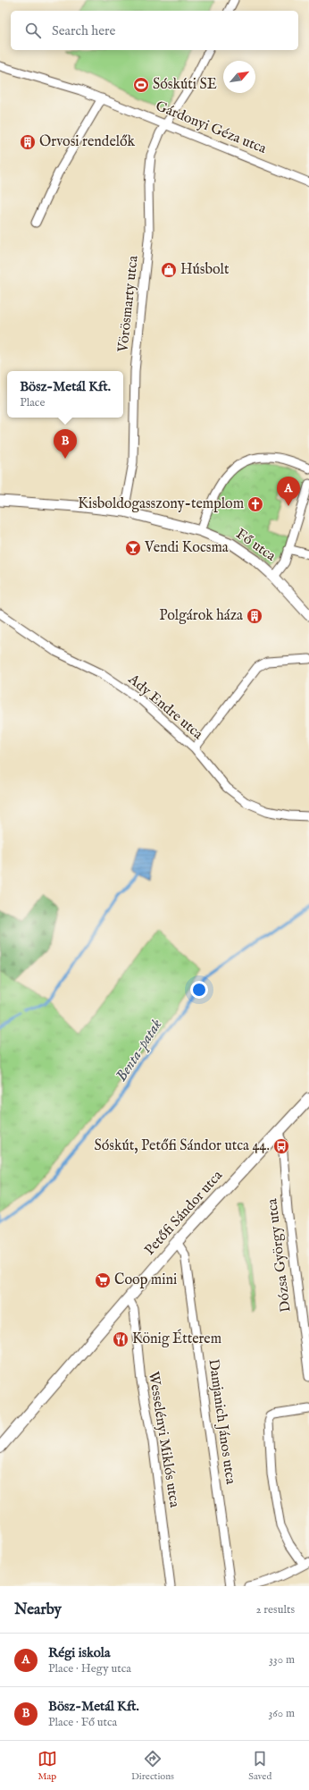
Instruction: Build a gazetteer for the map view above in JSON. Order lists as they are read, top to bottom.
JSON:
{
  "streets": {
    "main road": ["Petőfi Sándor utca"],
    "street": [
      "Gárdonyi Géza utca",
      "Vörösmarty utca",
      "Fő utca",
      "Ady Endre utca",
      "Dózsa György utca",
      "Damjanich János utca",
      "Wesselényi Miklós utca"
    ]
  },
  "crossings": [
    ["Gárdonyi Géza utca", "Vörösmarty utca"],
    ["Vörösmarty utca", "Fő utca"],
    ["Petőfi Sándor utca", "Dózsa György utca"],
    ["Petőfi Sándor utca", "Damjanich János utca"],
    ["Petőfi Sándor utca", "Wesselényi Miklós utca"]
  ],
  "water": ["Benta-patak"],
  "places": {
    "sports": ["Sóskúti SE"],
    "building": ["Orvosi rendelők", "Polgárok háza"],
    "shop": ["Húsbolt"],
    "church": ["Kisboldogasszony-templom"],
    "bar": ["Vendi Kocsma"],
    "bus stop": ["Sóskút, Petőfi Sándor utca 44."],
    "supermarket": ["Coop mini"],
    "restaurant": ["König Étterem"]
  },
  "north": "top right",
  "page": {
    "search": "Search here",
    "popup": ["Bösz-Metál Kft.", "Place"],
    "pins": ["B", "A"],
    "heading": ["Nearby", "2 results"],
    "list": [
      {
        "mark": "A",
        "name": "Régi iskola",
        "note": "Place · Hegy utca",
        "value": "330 m"
      },
      {
        "mark": "B",
        "name": "Bösz-Metál Kft.",
        "note": "Place · Fő utca",
        "value": "360 m"
      }
    ],
    "nav": ["Map", "Directions", "Saved"]
  }
}
